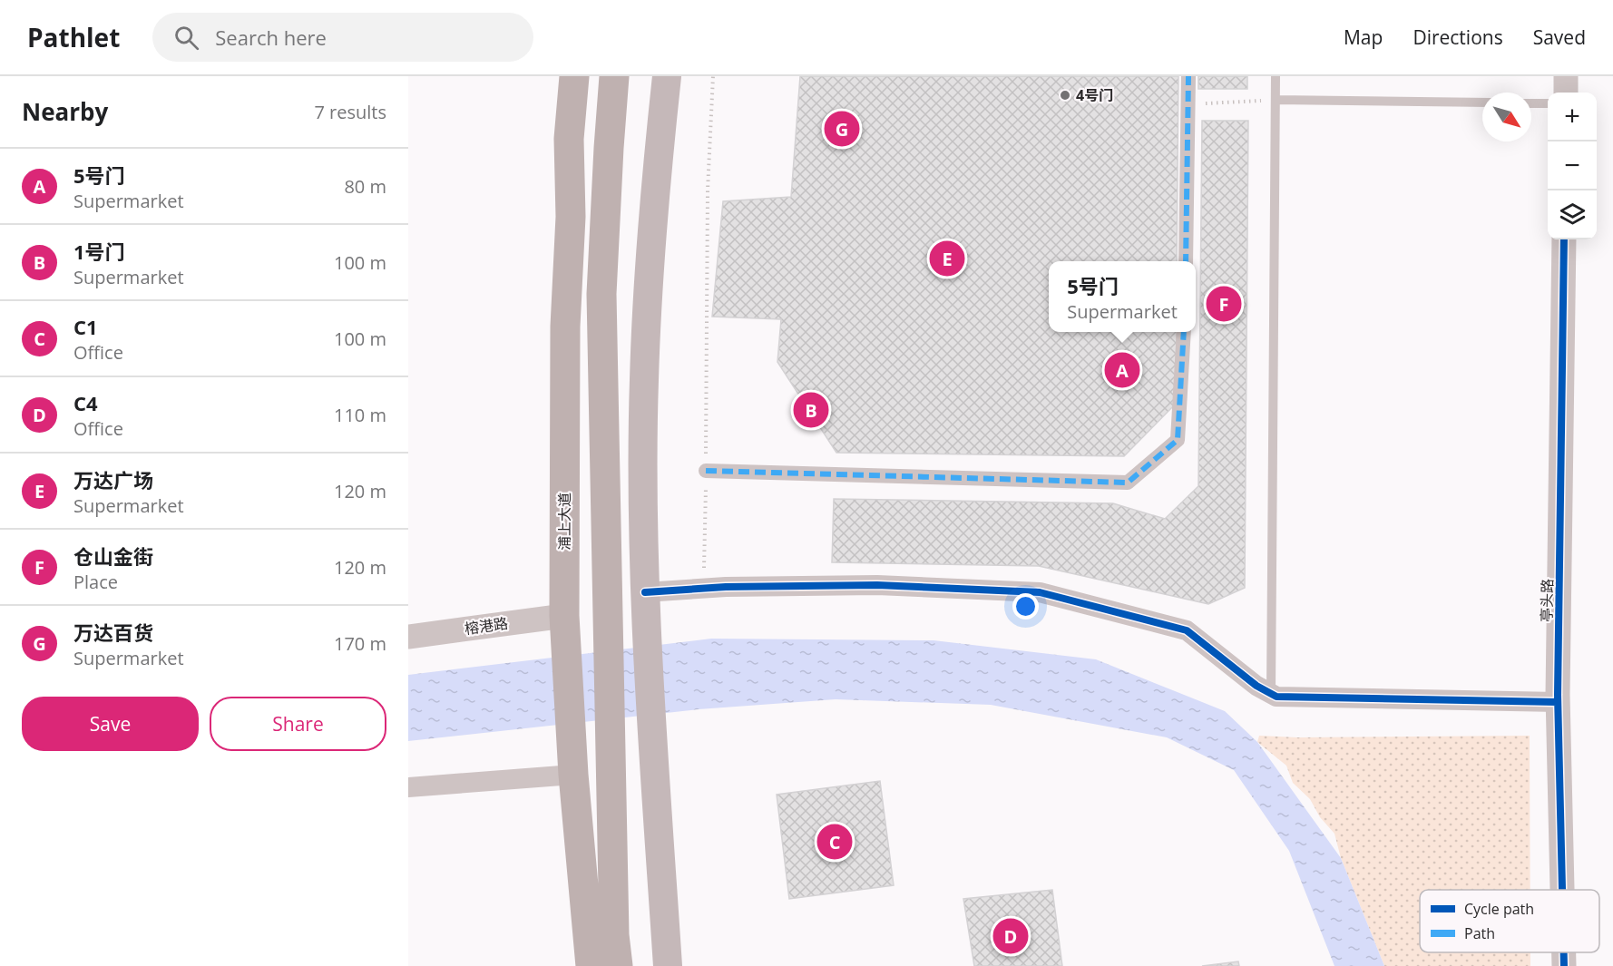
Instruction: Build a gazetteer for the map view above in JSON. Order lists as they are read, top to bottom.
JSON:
{
  "streets": {
    "main road": ["浦上大道"],
    "street": ["亭头路", "榕港路"]
  },
  "crossings": [
    ["浦上大道", "榕港路"]
  ],
  "places": ["4号门"],
  "legend": ["Cycle path", "Path"],
  "north": "bottom right",
  "page": {
    "header": "Pathlet",
    "search": "Search here",
    "nav": ["Map", "Directions", "Saved"],
    "heading": ["Nearby", "7 results"],
    "map_buttons": ["+", "−"],
    "pins": [
      "G",
      "E",
      "F",
      "A",
      "B",
      "C",
      "D"
    ],
    "list": [
      {
        "mark": "A",
        "name": "5号门",
        "note": "Supermarket",
        "value": "80 m"
      },
      {
        "mark": "B",
        "name": "1号门",
        "note": "Supermarket",
        "value": "100 m"
      },
      {
        "mark": "C",
        "name": "C1",
        "note": "Office",
        "value": "100 m"
      },
      {
        "mark": "D",
        "name": "C4",
        "note": "Office",
        "value": "110 m"
      },
      {
        "mark": "E",
        "name": "万达广场",
        "note": "Supermarket",
        "value": "120 m"
      },
      {
        "mark": "F",
        "name": "仓山金街",
        "note": "Place",
        "value": "120 m"
      },
      {
        "mark": "G",
        "name": "万达百货",
        "note": "Supermarket",
        "value": "170 m"
      }
    ],
    "popup": ["5号门", "Supermarket"],
    "buttons": ["Save", "Share"]
  }
}
